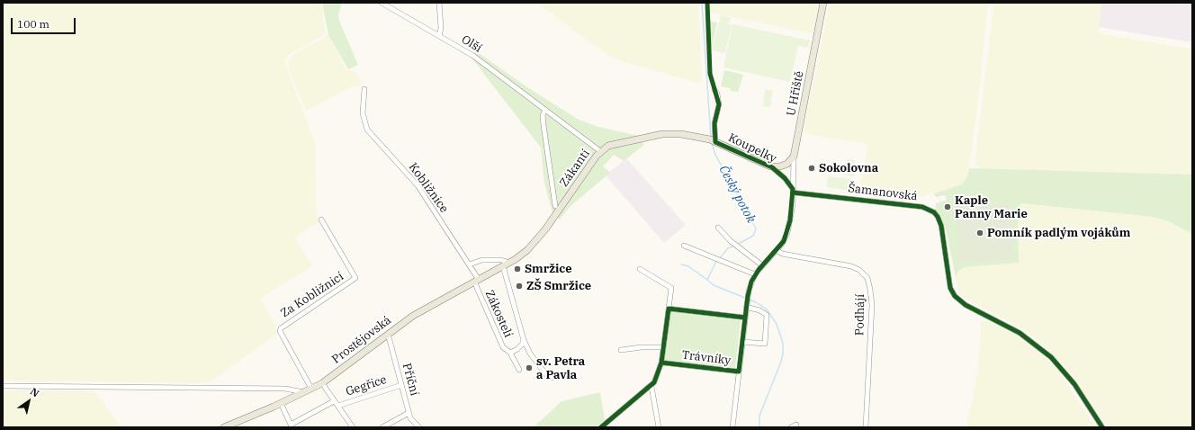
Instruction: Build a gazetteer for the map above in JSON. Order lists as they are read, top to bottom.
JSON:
{
  "streets": {
    "main road": [
      "U Hřiště",
      "Koupelky",
      "Zákantí",
      "Prostějovská"
    ],
    "street": [
      "Olší",
      "Kobližnice",
      "Šamanovská",
      "Za Kobližnicí",
      "Zákostelí",
      "Podhájí",
      "Trávníky",
      "Příční",
      "Gegřice"
    ]
  },
  "crossings": [
    ["Olší", "Zákantí"],
    ["U Hřiště", "Koupelky"],
    ["Koupelky", "Zákantí"],
    ["Koupelky", "Šamanovská"],
    ["Koupelky", "Trávníky"],
    ["Zákantí", "Prostějovská"],
    ["Kobližnice", "Zákostelí"],
    ["Kobližnice", "Prostějovská"],
    ["Šamanovská", "Trávníky"],
    ["Za Kobližnicí", "Prostějovská"],
    ["Zákostelí", "Prostějovská"],
    ["Podhájí", "Trávníky"],
    ["Prostějovská", "Příční"],
    ["Prostějovská", "Gegřice"],
    ["Příční", "Gegřice"]
  ],
  "water": ["Český potok"],
  "places": [
    "Sokolovna",
    "Kaple Panny Marie",
    "Pomník padlým vojákům",
    "Smržice",
    "ZŠ Smržice",
    "sv. Petra a Pavla"
  ],
  "scale_bar": "100 m",
  "north": "top right"
}
